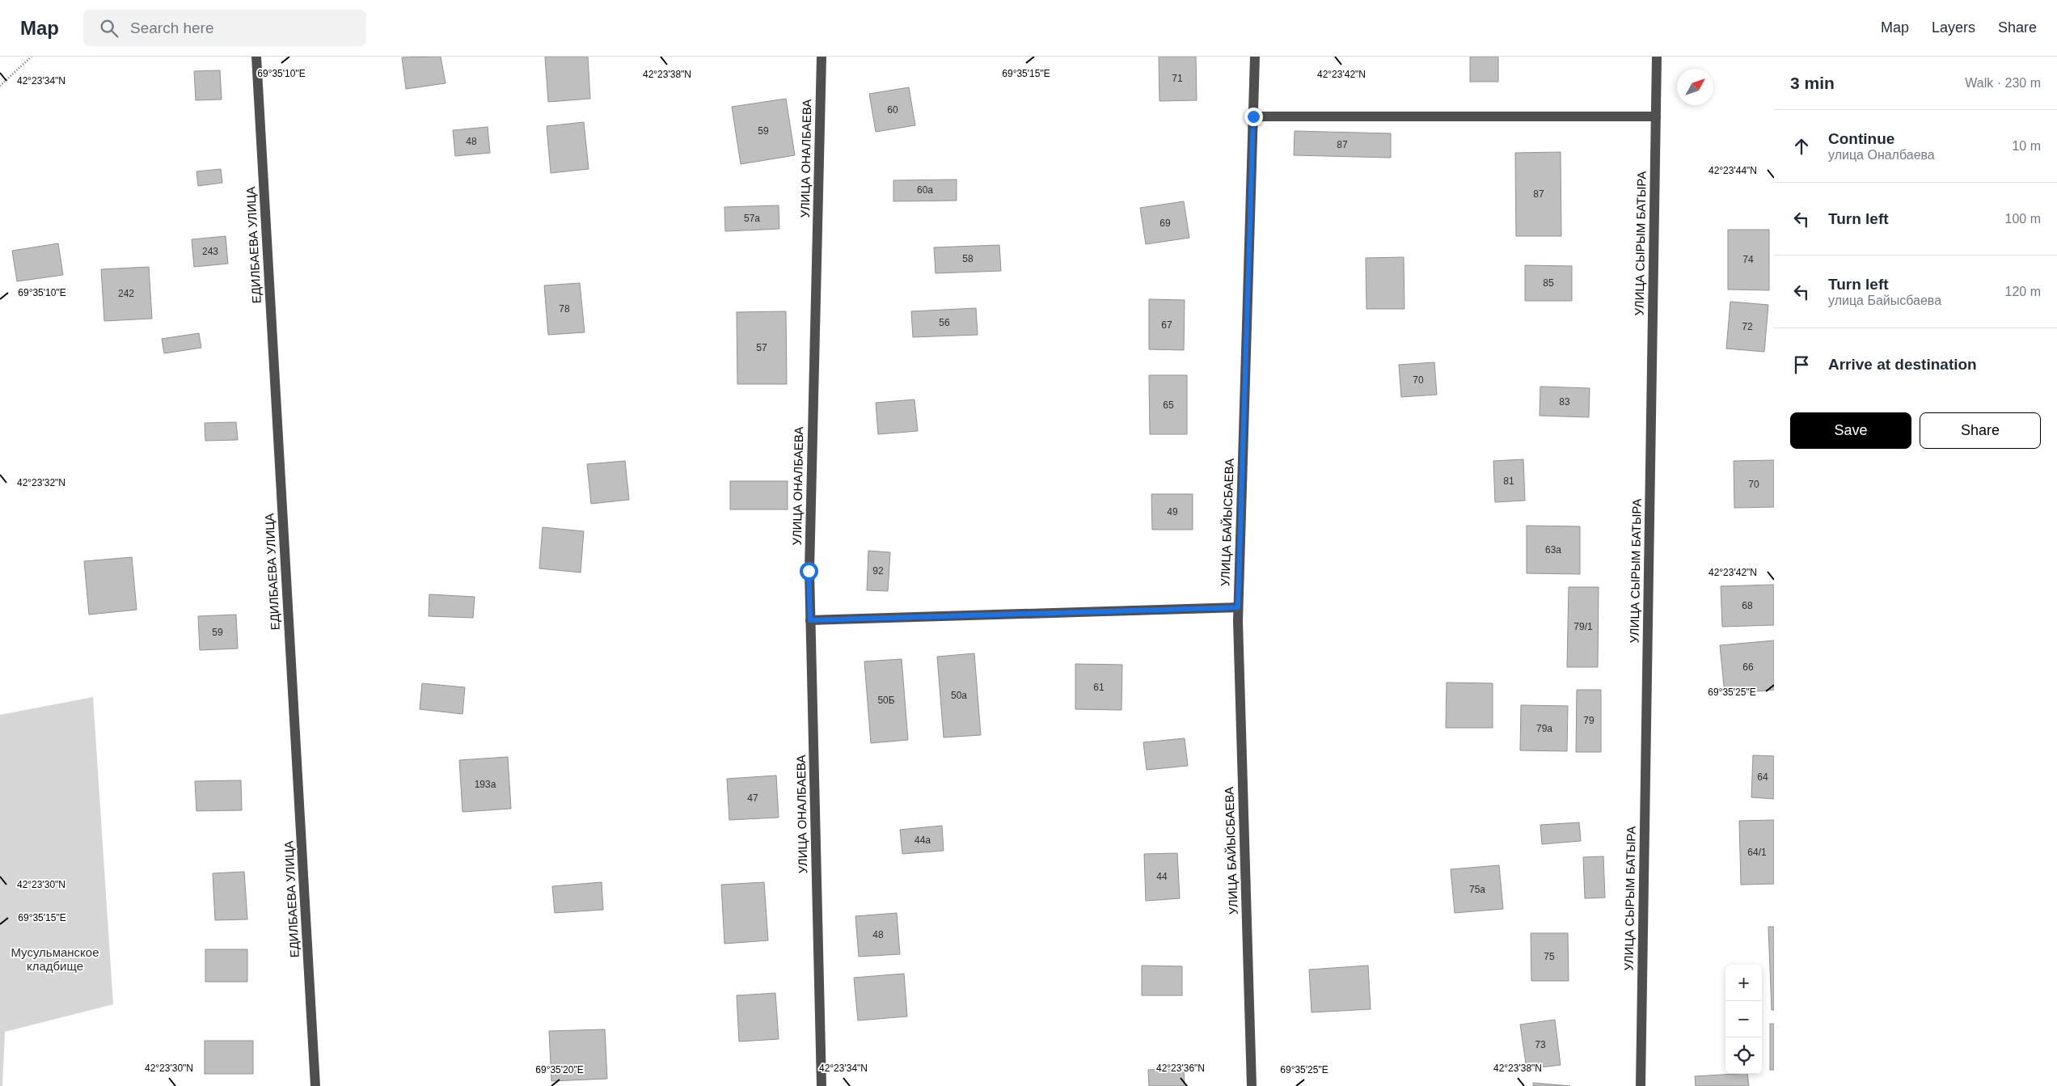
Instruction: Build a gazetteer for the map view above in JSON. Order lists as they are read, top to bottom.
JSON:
{
  "streets": {
    "street": [
      "УЛИЦА ОНАЛБАЕВА",
      "УЛИЦА СЫРЫМ БАТЫРА",
      "ЕДИЛБАЕВА УЛИЦА",
      "УЛИЦА БАЙЫСБАЕВА"
    ]
  },
  "parks": ["Мусульманское кладбище"],
  "house_numbers": [
    "71",
    "60",
    "59",
    "48",
    "87",
    "60а",
    "87",
    "57а",
    "69",
    "243",
    "58",
    "74",
    "85",
    "242",
    "78",
    "56",
    "67",
    "72",
    "57",
    "70",
    "83",
    "65",
    "81",
    "70",
    "49",
    "63а",
    "92",
    "68",
    "79/1",
    "59",
    "66",
    "61",
    "50а",
    "50Б",
    "79",
    "79а",
    "64",
    "193а",
    "47",
    "44а",
    "64/1",
    "44",
    "75а",
    "48",
    "75",
    "73"
  ],
  "north": "top right",
  "page": {
    "header": "Map",
    "search": "Search here",
    "nav": ["Map", "Layers", "Share"],
    "heading": ["3 min", "Walk · 230 m"],
    "list": [
      ["Continue", "улица Оналбаева", "10 m"],
      ["Turn left", "100 m"],
      ["Turn left", "улица Байысбаева", "120 m"],
      "Arrive at destination"
    ],
    "buttons": ["Save", "Share"],
    "map_buttons": ["+", "−"]
  },
  "coordinates": [
    "69°35'10\"E",
    "69°35'15\"E",
    "42°23'38\"N",
    "42°23'42\"N",
    "42°23'34\"N",
    "42°23'44\"N",
    "42°23'32\"N",
    "69°35'25\"E",
    "42°23'30\"N",
    "42°23'36\"N",
    "69°35'20\"E"
  ]
}
